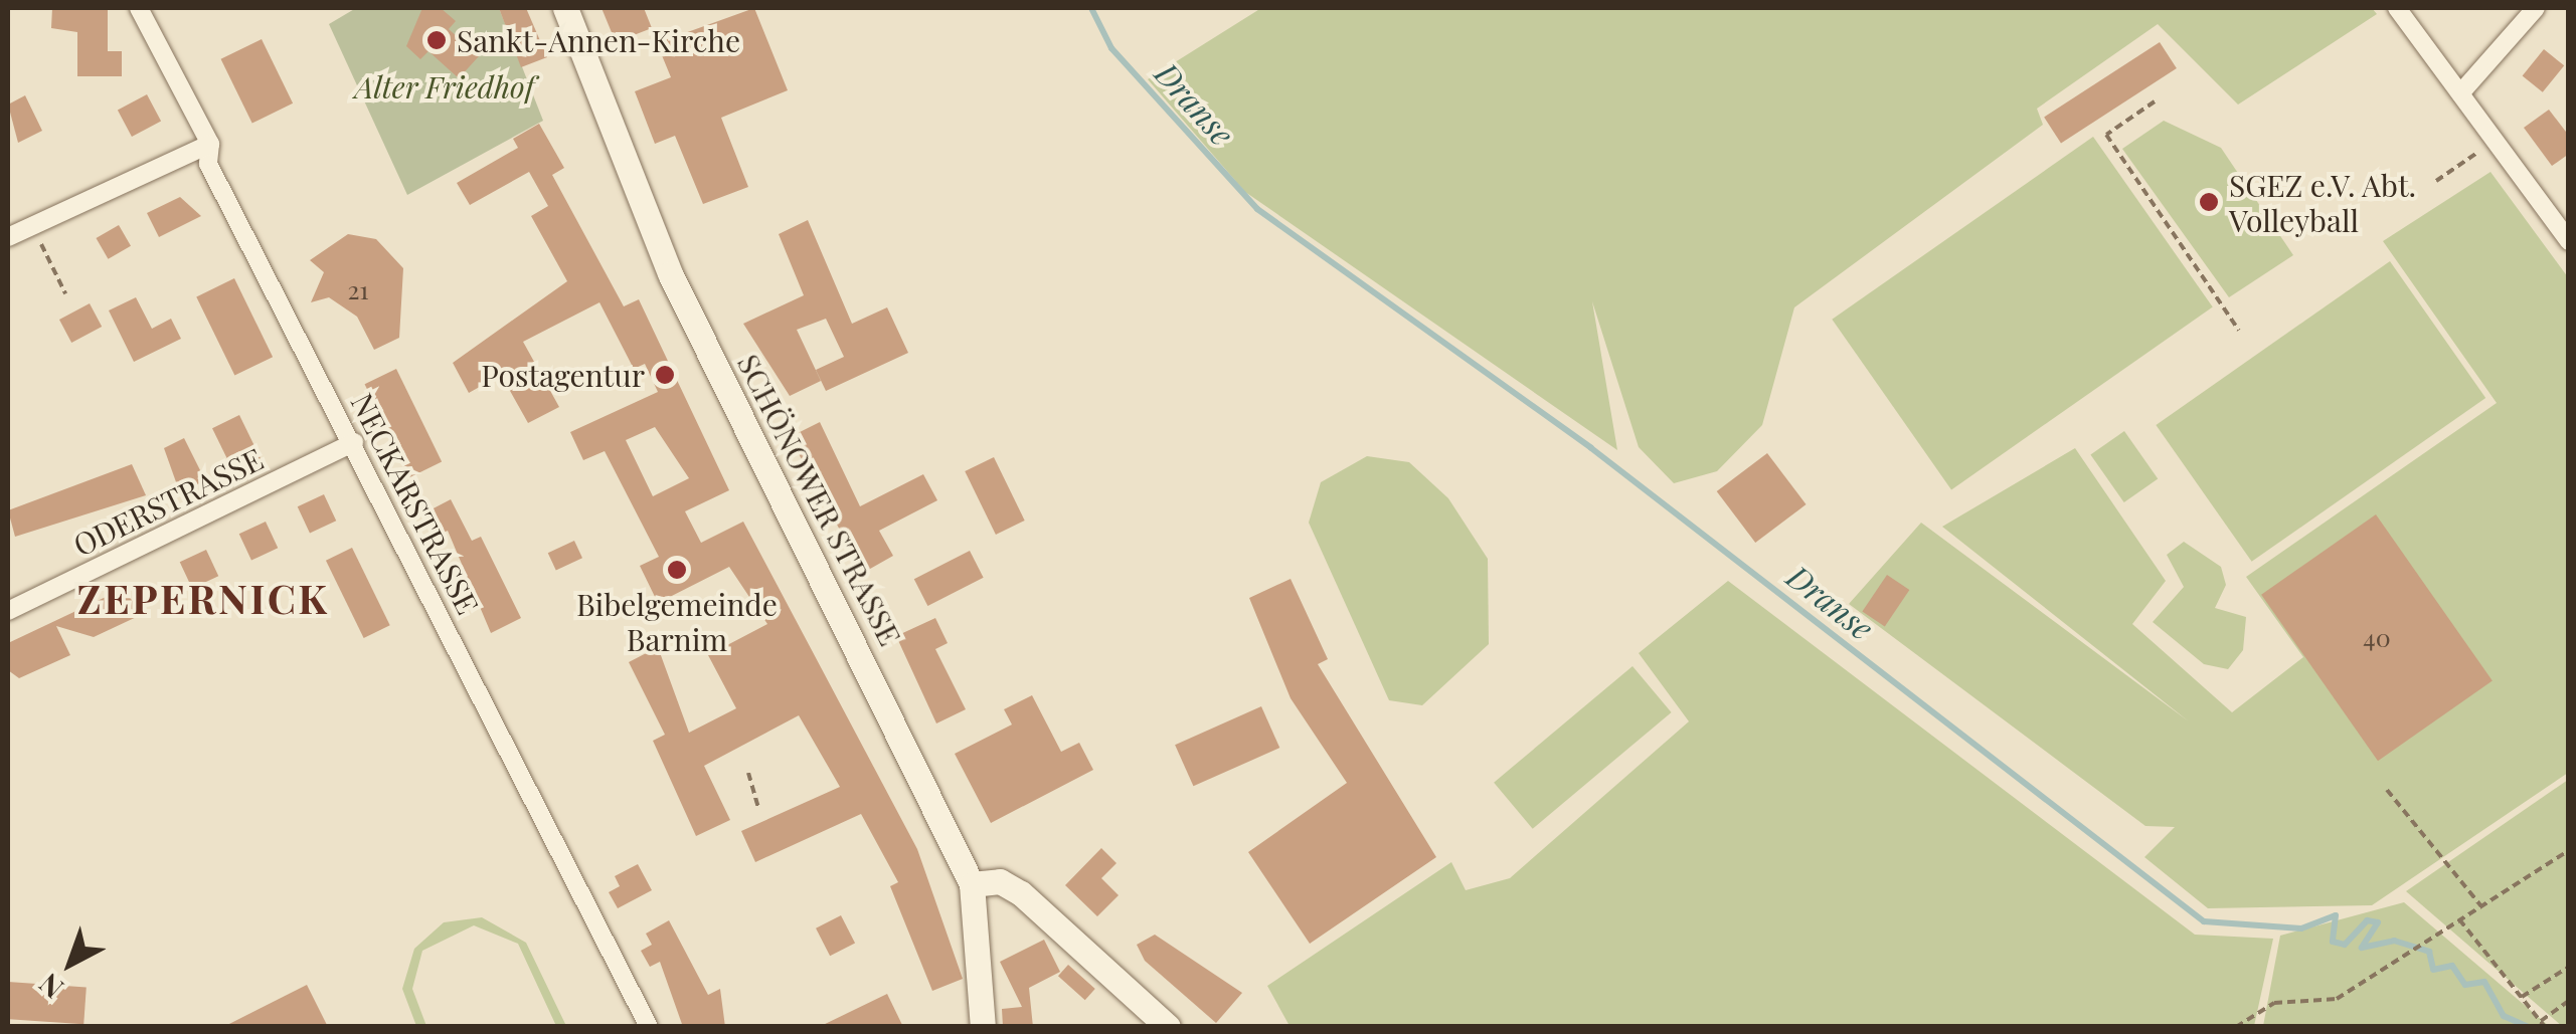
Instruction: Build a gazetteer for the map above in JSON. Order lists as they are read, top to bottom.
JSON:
{
  "streets": {
    "street": ["SCHÖNOWER STRASSE", "ODERSTRASSE", "NECKARSTRASSE"]
  },
  "crossings": [
    ["ODERSTRASSE", "NECKARSTRASSE"]
  ],
  "districts": ["ZEPERNICK"],
  "water": ["Dranse"],
  "parks": ["Alter Friedhof"],
  "places": [
    "Sankt-Annen-Kirche",
    "SGEZ e.V. Abt. Volleyball",
    "Postagentur",
    "Bibelgemeinde Barnim"
  ],
  "house_numbers": ["21", "40"],
  "north": "bottom left"
}
